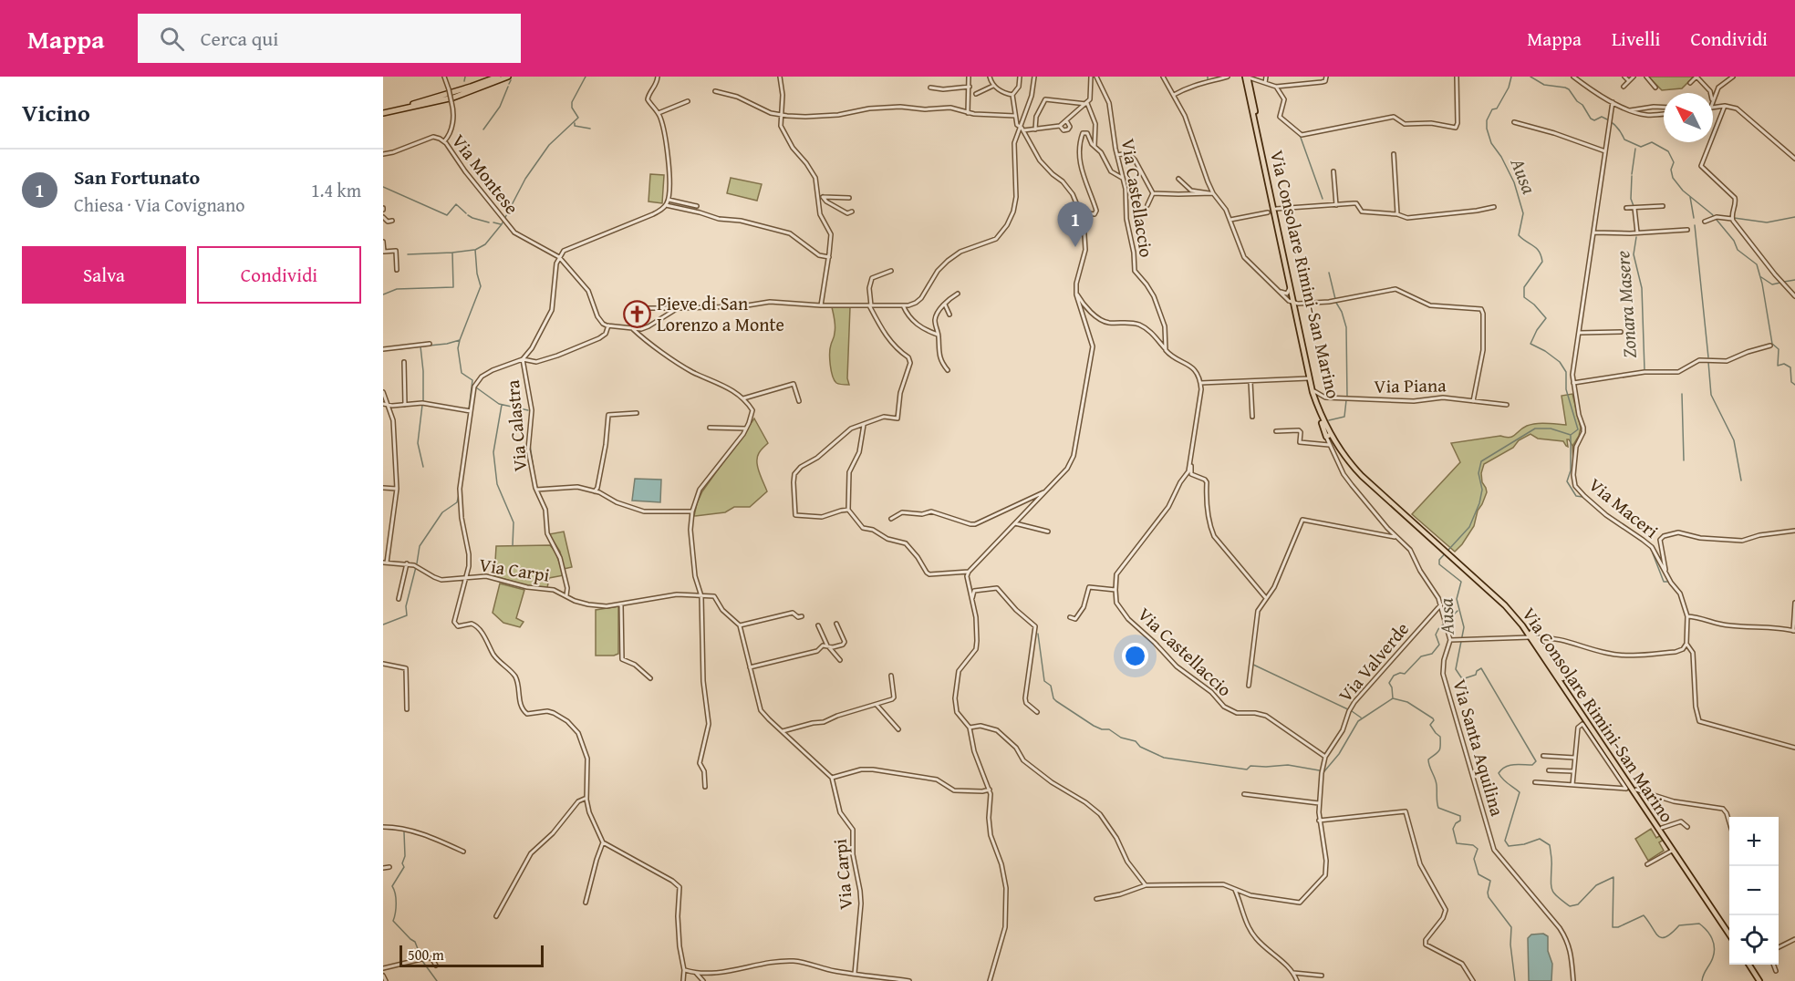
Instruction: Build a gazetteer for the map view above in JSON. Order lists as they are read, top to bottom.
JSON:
{
  "streets": {
    "main road": ["Via Consolare Rimini-San Marino"],
    "street": [
      "Via Montese",
      "Via Castellaccio",
      "Via Piana",
      "Via Calastra",
      "Via Maceri",
      "Via Carpi",
      "Via Valverde",
      "Via Santa Aquilina"
    ]
  },
  "crossings": [
    ["Via Castellaccio", "Via Valverde"],
    ["Via Consolare Rimini-San Marino", "Via Piana"],
    ["Via Consolare Rimini-San Marino", "Via Santa Aquilina"],
    ["Via Calastra", "Via Carpi"],
    ["Via Valverde", "Via Santa Aquilina"]
  ],
  "water": ["Ausa", "Zonara Masere"],
  "places": {
    "church": ["Pieve di San Lorenzo a Monte"]
  },
  "scale_bar": "500 m",
  "north": "top left",
  "page": {
    "header": "Mappa",
    "search": "Cerca qui",
    "nav": ["Mappa", "Livelli", "Condividi"],
    "heading": "Vicino",
    "list": [
      {
        "mark": "1",
        "name": "San Fortunato",
        "note": "Chiesa · Via Covignano",
        "value": "1.4 km"
      }
    ],
    "pins": "1",
    "buttons": ["Salva", "Condividi"],
    "map_buttons": ["+", "−"],
    "scale": "500 m"
  }
}
